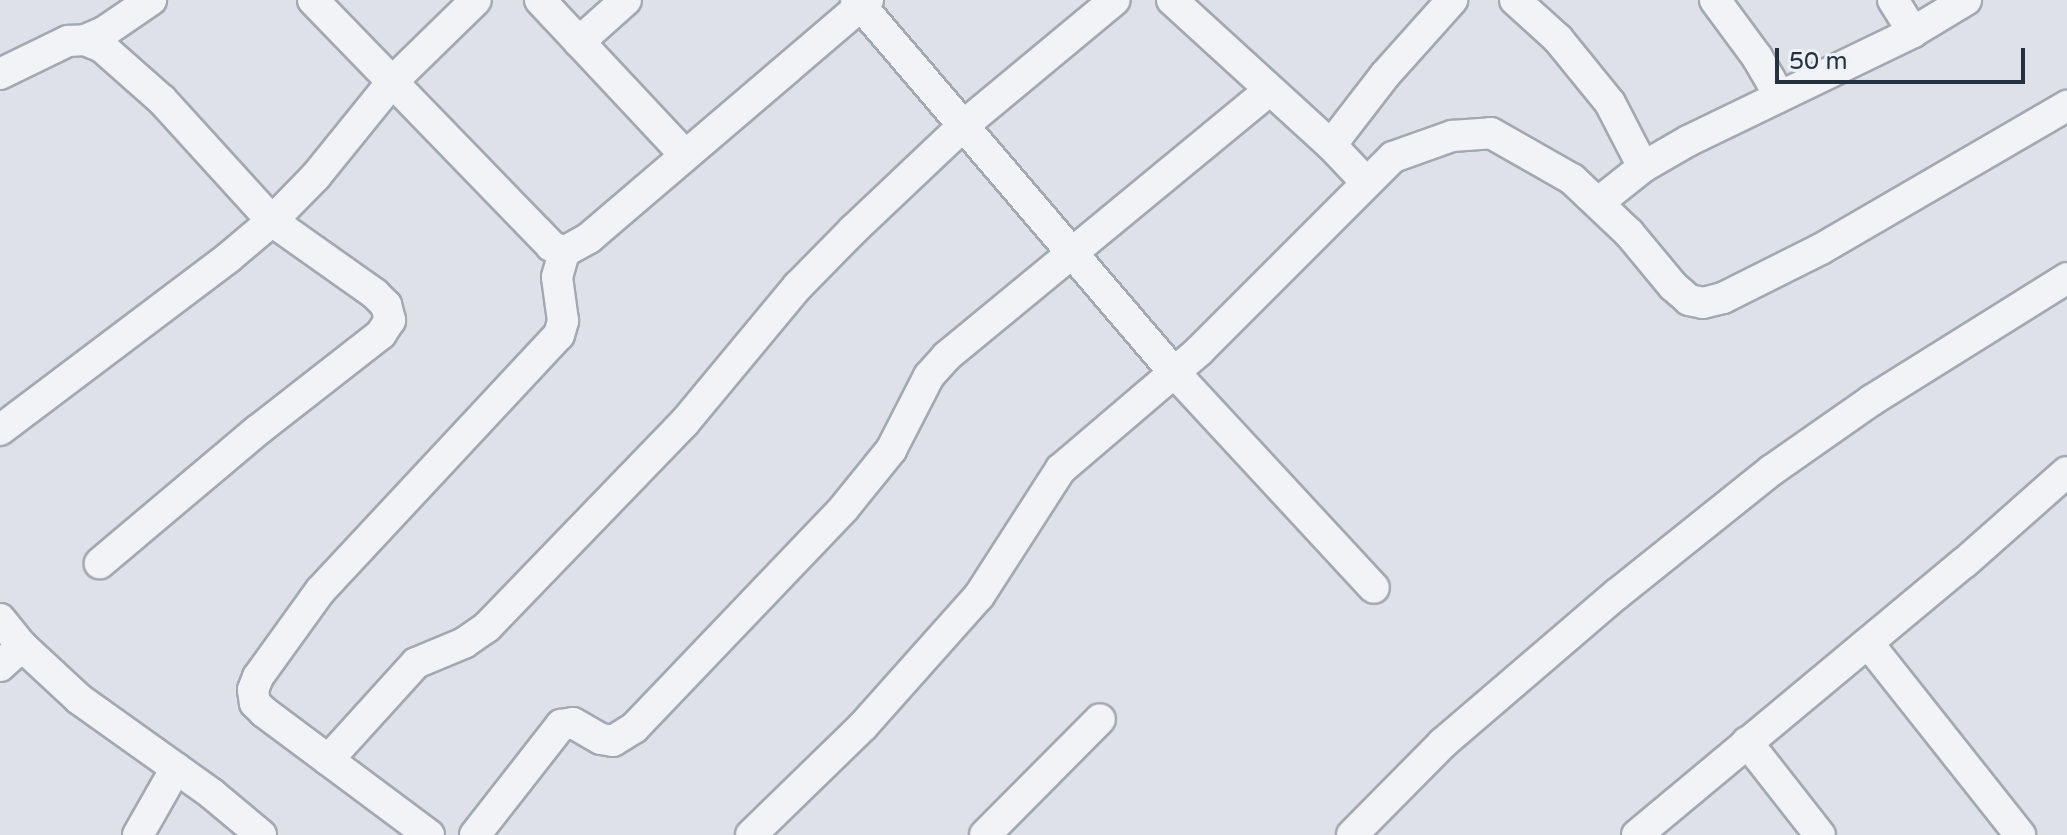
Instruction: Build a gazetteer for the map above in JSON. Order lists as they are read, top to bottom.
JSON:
{
  "scale_bar": "50 m"
}
